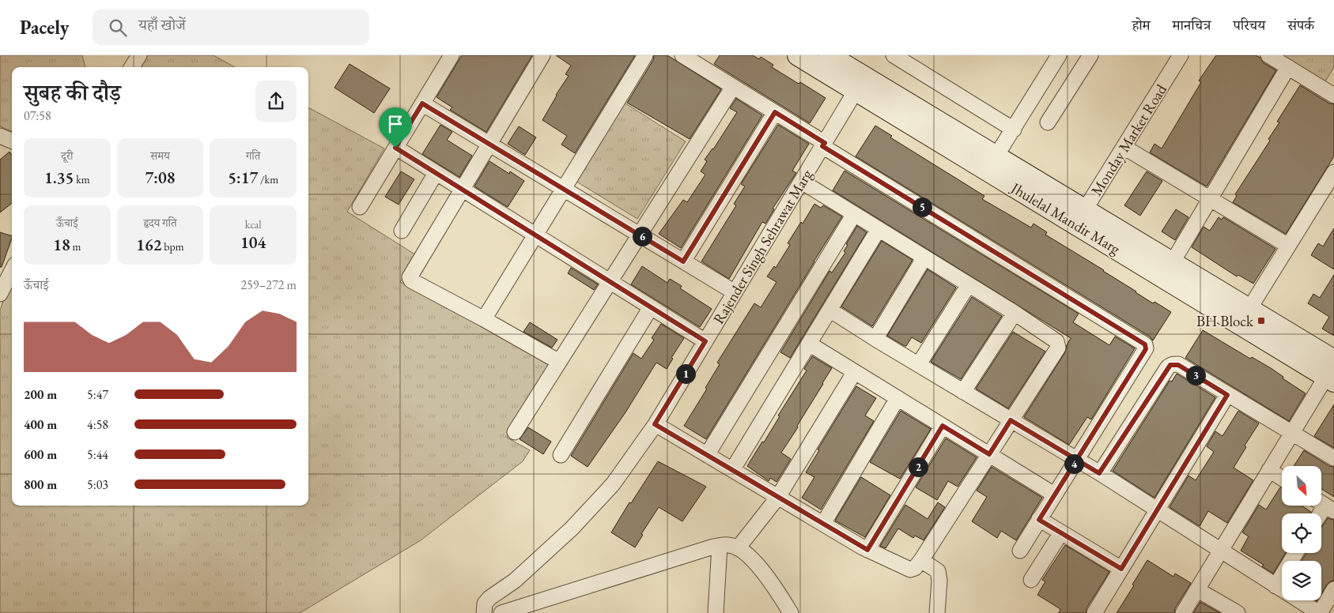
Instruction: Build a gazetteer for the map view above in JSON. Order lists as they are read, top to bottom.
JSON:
{
  "streets": {
    "street": ["Monday Market Road", "Jhulelal Mandir Marg", "Rajender Singh Sehrawat Marg"]
  },
  "crossings": [
    ["Monday Market Road", "Jhulelal Mandir Marg"],
    ["Jhulelal Mandir Marg", "Rajender Singh Sehrawat Marg"]
  ],
  "places": {
    "transit": ["BH Block"]
  },
  "north": "bottom right",
  "page": {
    "header": "Pacely",
    "search": "यहाँ खोजें",
    "nav": [
      "होम",
      "मानचित्र",
      "परिचय",
      "संपर्क"
    ],
    "heading": ["सुबह की दौड़", "07:58"],
    "stats": [
      ["दूरी", "1.35 km"],
      ["समय", "7:08"],
      ["गति", "5:17 /km"],
      ["ऊँचाई", "18 m"],
      ["हृदय गति", "162 bpm"],
      ["kcal", "104"]
    ],
    "pins": [
      "5",
      "6",
      "1",
      "3",
      "4",
      "2"
    ],
    "chart": ["ऊँचाई", "259–272 m"],
    "list": [
      {
        "name": "200 m",
        "note": "5:47"
      },
      {
        "name": "400 m",
        "note": "4:58"
      },
      {
        "name": "600 m",
        "note": "5:44"
      },
      {
        "name": "800 m",
        "note": "5:03"
      }
    ]
  }
}
